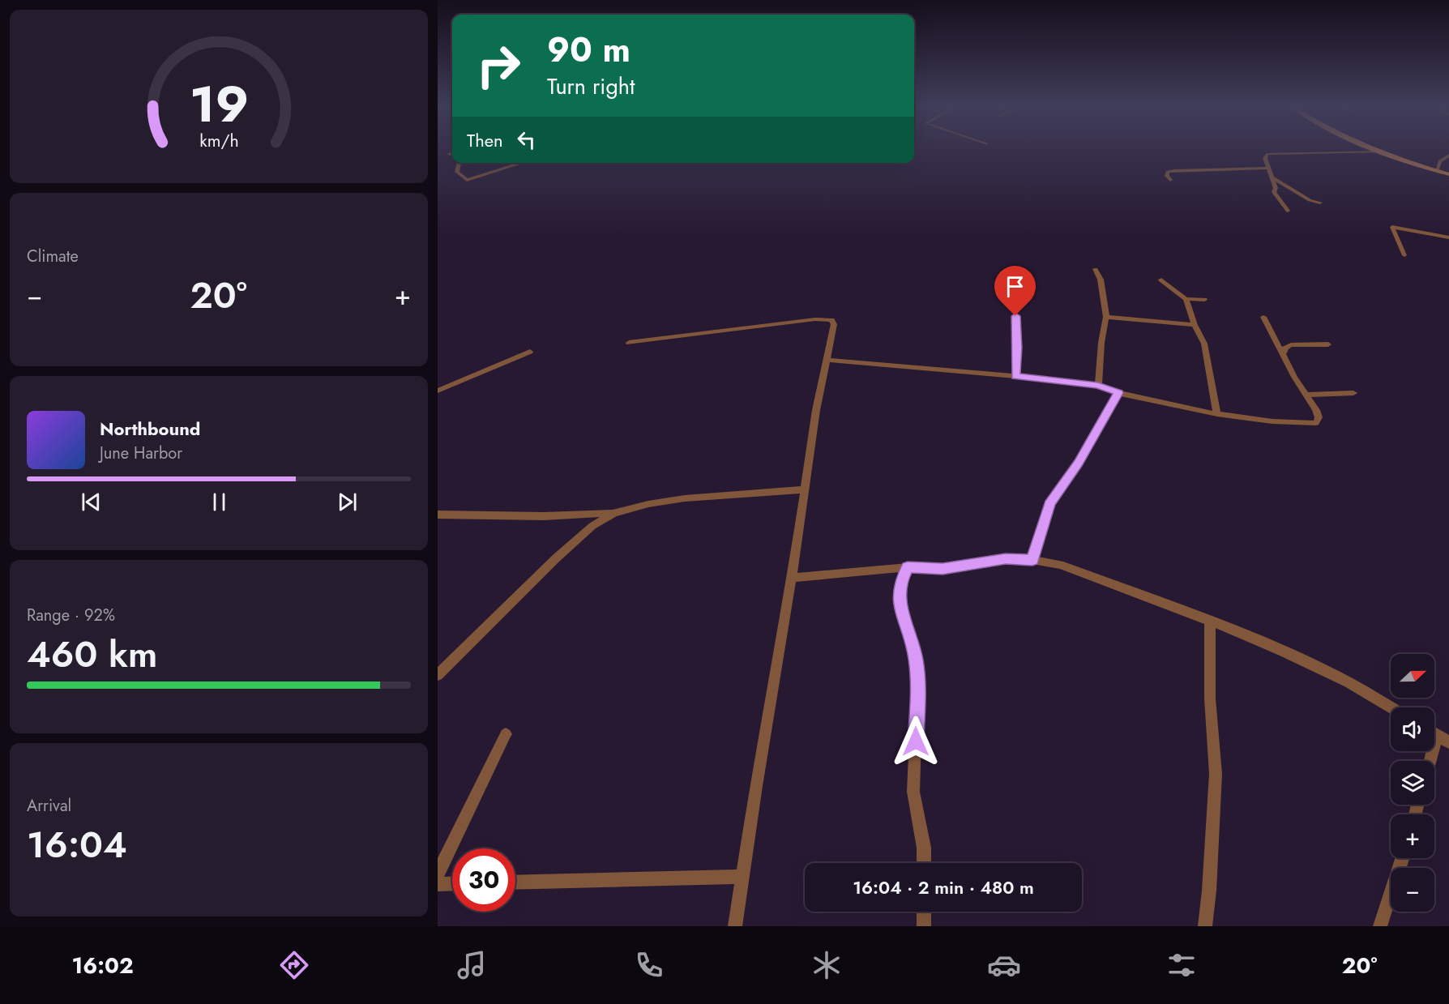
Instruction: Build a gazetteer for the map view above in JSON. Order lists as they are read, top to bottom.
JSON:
{
  "north": "right",
  "page": {
    "turn": ["90 m", "Turn right"],
    "then": "Then",
    "tile": [
      "Climate",
      ["Range · 92%", "460 km"],
      ["Arrival", "16:04"]
    ],
    "heat": ["−", "20°", "+"],
    "song": ["Northbound", "June Harbor"],
    "map_buttons": ["+", "−"],
    "limit": "30",
    "trip": "16:04 · 2 min · 480 m",
    "tabs": ["16:02", "20°"],
    "gauge": ["19", "km/h"]
  }
}
